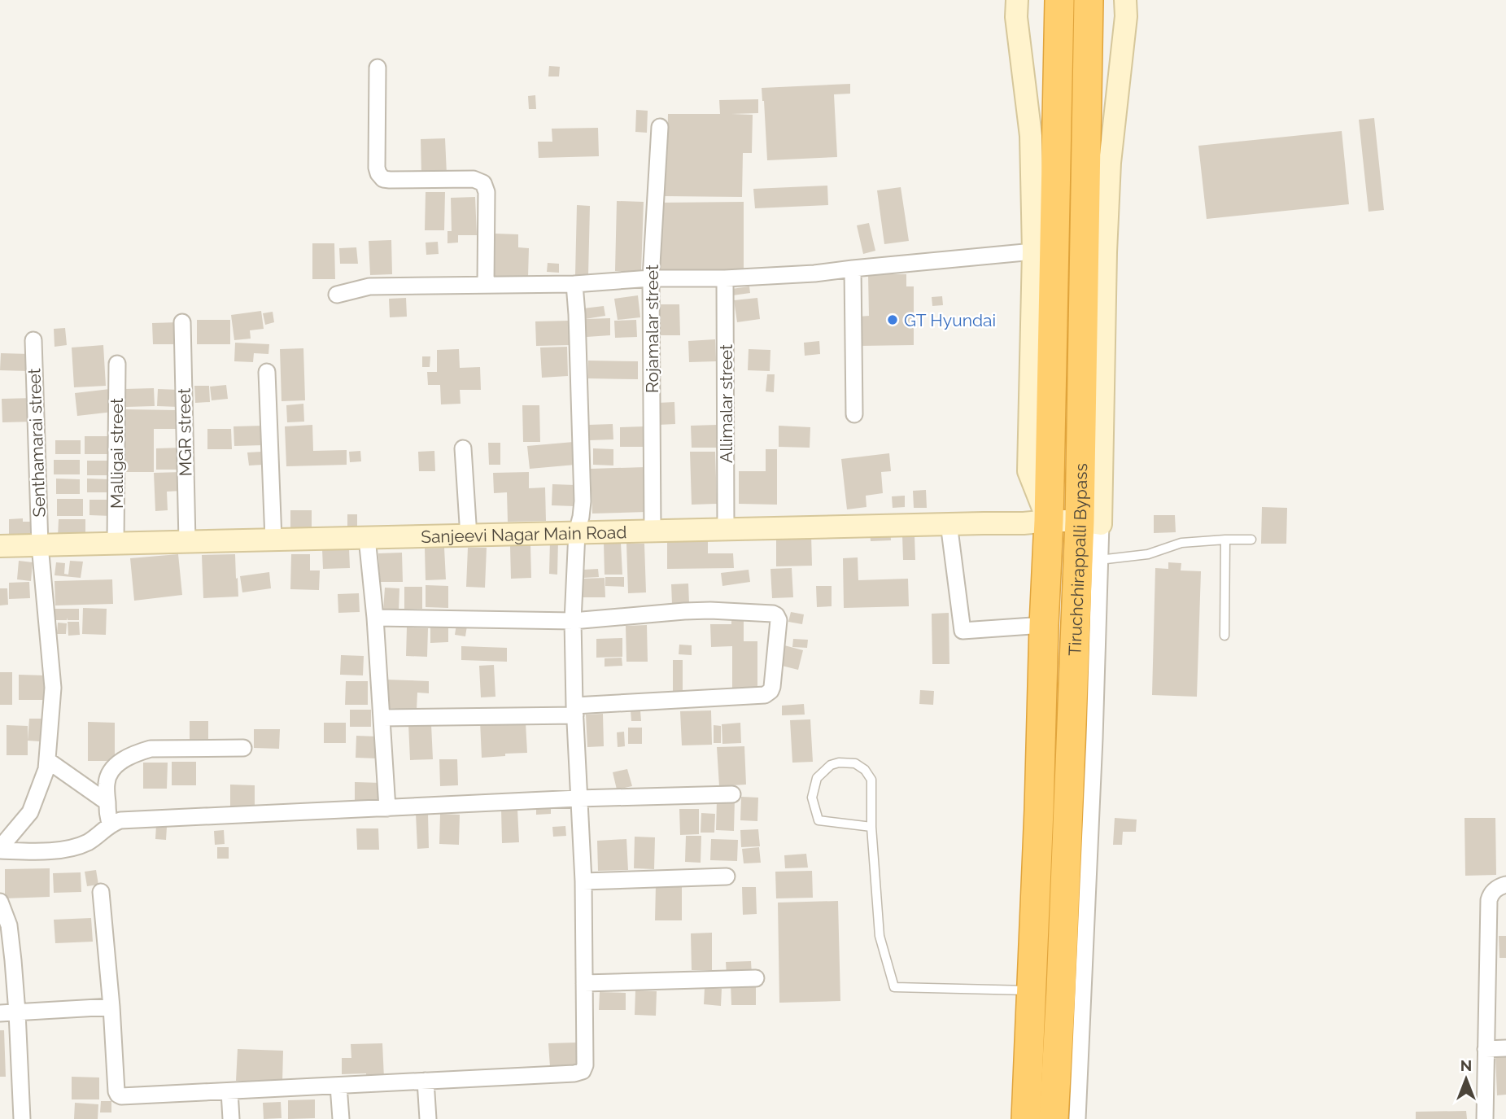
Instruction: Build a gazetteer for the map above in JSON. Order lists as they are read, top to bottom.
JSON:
{
  "streets": {
    "highway": ["Tiruchchirappalli Bypass"],
    "street": [
      "Rojamalar street",
      "Allimalar street",
      "MGR street",
      "Senthamarai street",
      "Malligai street",
      "Sanjeevi Nagar Main Road"
    ]
  },
  "crossings": [
    ["Rojamalar street", "Sanjeevi Nagar Main Road"],
    ["Allimalar street", "Sanjeevi Nagar Main Road"],
    ["MGR street", "Sanjeevi Nagar Main Road"],
    ["Senthamarai street", "Sanjeevi Nagar Main Road"],
    ["Malligai street", "Sanjeevi Nagar Main Road"],
    ["Sanjeevi Nagar Main Road", "Tiruchchirappalli Bypass"]
  ],
  "places": ["GT Hyundai"],
  "north": "top"
}
